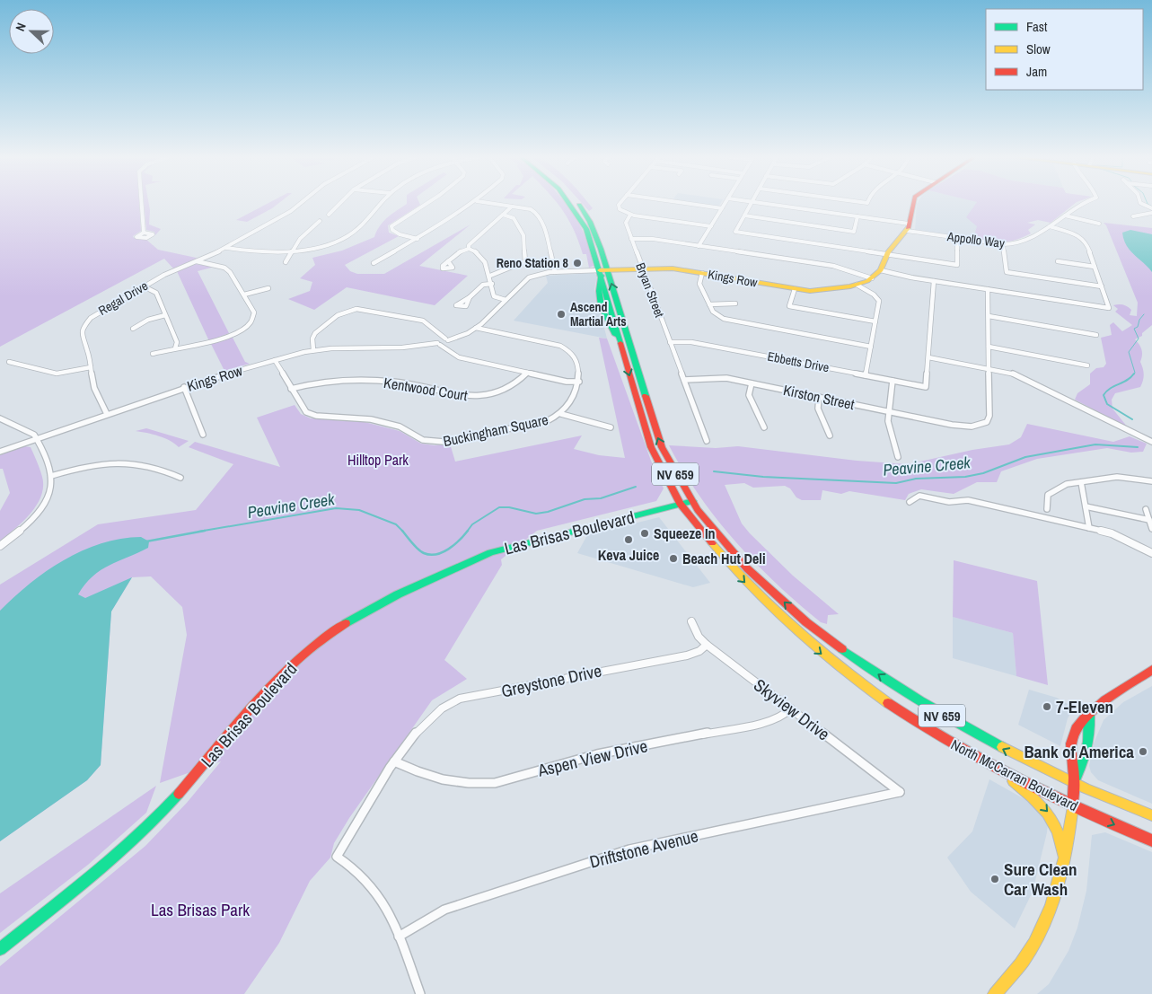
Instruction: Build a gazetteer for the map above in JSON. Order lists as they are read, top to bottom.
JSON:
{
  "streets": {
    "main road": [
      "Kings Row",
      "NV 659",
      "Las Brisas Boulevard",
      "North McCarran Boulevard"
    ],
    "street": [
      "Appollo Way",
      "Bryan Street",
      "Regal Drive",
      "Ebbetts Drive",
      "Kentwood Court",
      "Kirston Street",
      "Buckingham Square",
      "Greystone Drive",
      "Skyview Drive",
      "Aspen View Drive",
      "Driftstone Avenue"
    ]
  },
  "crossings": [
    ["Appollo Way", "Kings Row"],
    ["Kings Row", "Bryan Street"],
    ["Kings Row", "Regal Drive"],
    ["Kings Row", "Buckingham Square"],
    ["Kings Row", "North McCarran Boulevard"],
    ["Bryan Street", "Ebbetts Drive"],
    ["Bryan Street", "Kirston Street"],
    ["Kentwood Court", "Buckingham Square"],
    ["Las Brisas Boulevard", "North McCarran Boulevard"],
    ["Greystone Drive", "Skyview Drive"],
    ["Greystone Drive", "Aspen View Drive"],
    ["Greystone Drive", "Driftstone Avenue"],
    ["Skyview Drive", "Aspen View Drive"],
    ["Skyview Drive", "Driftstone Avenue"]
  ],
  "water": ["Peavine Creek"],
  "parks": ["Hilltop Park", "Las Brisas Park"],
  "places": [
    "Reno Station 8",
    "Ascend Martial Arts",
    "Squeeze In",
    "Keva Juice",
    "Beach Hut Deli",
    "7-Eleven",
    "Bank of America",
    "Sure Clean Car Wash"
  ],
  "legend": ["Fast", "Slow", "Jam"],
  "north": "left"
}
